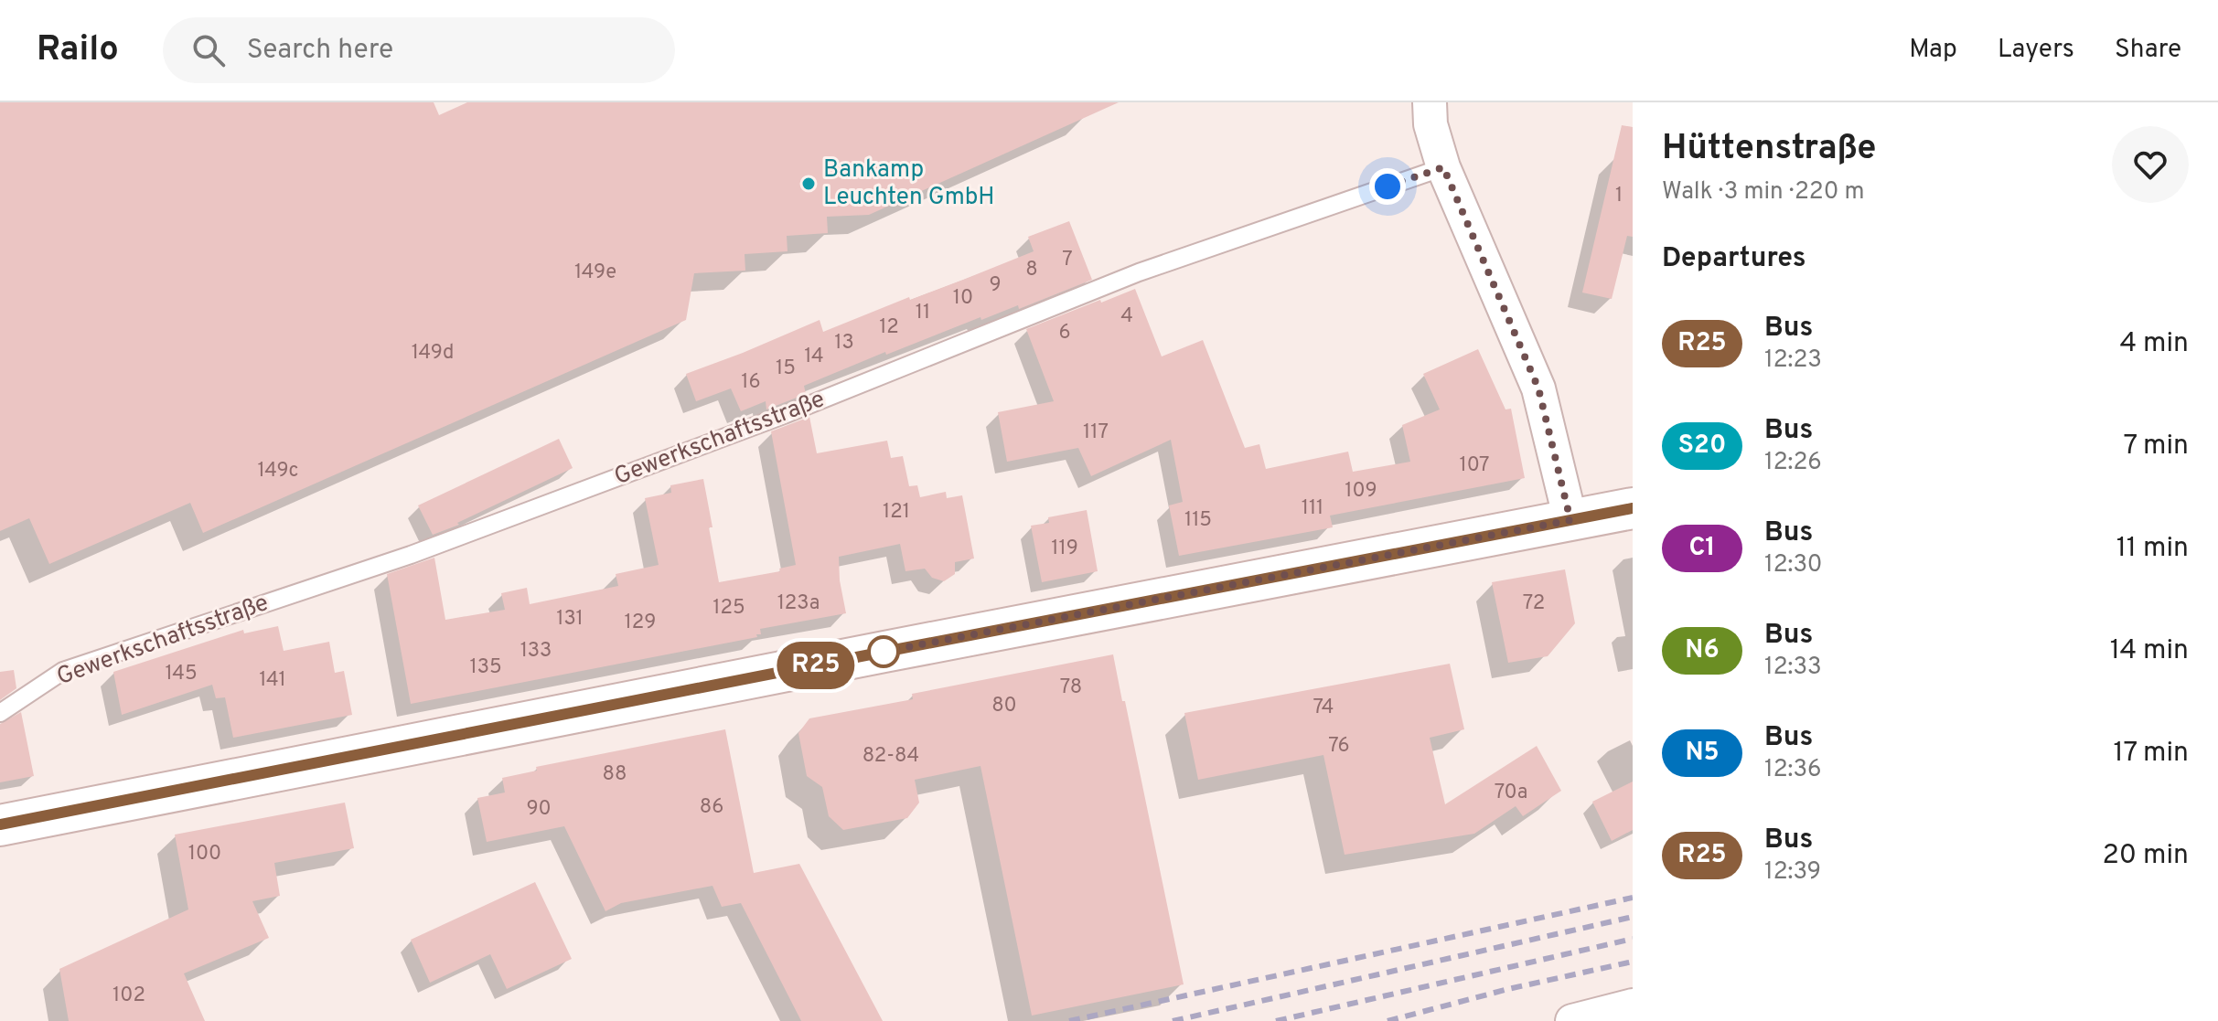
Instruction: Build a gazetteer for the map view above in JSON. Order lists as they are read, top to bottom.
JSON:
{
  "streets": {
    "lane": ["Gewerkschaftsstraße"]
  },
  "places": ["Bankamp Leuchten GmbH"],
  "lines": ["bus line R25"],
  "house_numbers": [
    "1",
    "7",
    "8",
    "149e",
    "9",
    "10",
    "11",
    "4",
    "12",
    "6",
    "13",
    "149d",
    "14",
    "15",
    "16",
    "117",
    "107",
    "149c",
    "109",
    "111",
    "121",
    "115",
    "119",
    "123a",
    "72",
    "125",
    "131",
    "129",
    "133",
    "135",
    "145",
    "141",
    "78",
    "80",
    "74",
    "76",
    "82-84",
    "88",
    "70a",
    "86",
    "90",
    "100",
    "102"
  ],
  "page": {
    "header": "Railo",
    "search": "Search here",
    "nav": ["Map", "Layers", "Share"],
    "on_map": "R25",
    "heading": [
      ["Hüttenstraße", "Walk · 3 min · 220 m"],
      "Departures"
    ],
    "list": [
      {
        "mark": "R25",
        "name": "Bus",
        "note": "12:23",
        "value": "4 min"
      },
      {
        "mark": "S20",
        "name": "Bus",
        "note": "12:26",
        "value": "7 min"
      },
      {
        "mark": "C1",
        "name": "Bus",
        "note": "12:30",
        "value": "11 min"
      },
      {
        "mark": "N6",
        "name": "Bus",
        "note": "12:33",
        "value": "14 min"
      },
      {
        "mark": "N5",
        "name": "Bus",
        "note": "12:36",
        "value": "17 min"
      },
      {
        "mark": "R25",
        "name": "Bus",
        "note": "12:39",
        "value": "20 min"
      }
    ]
  }
}
